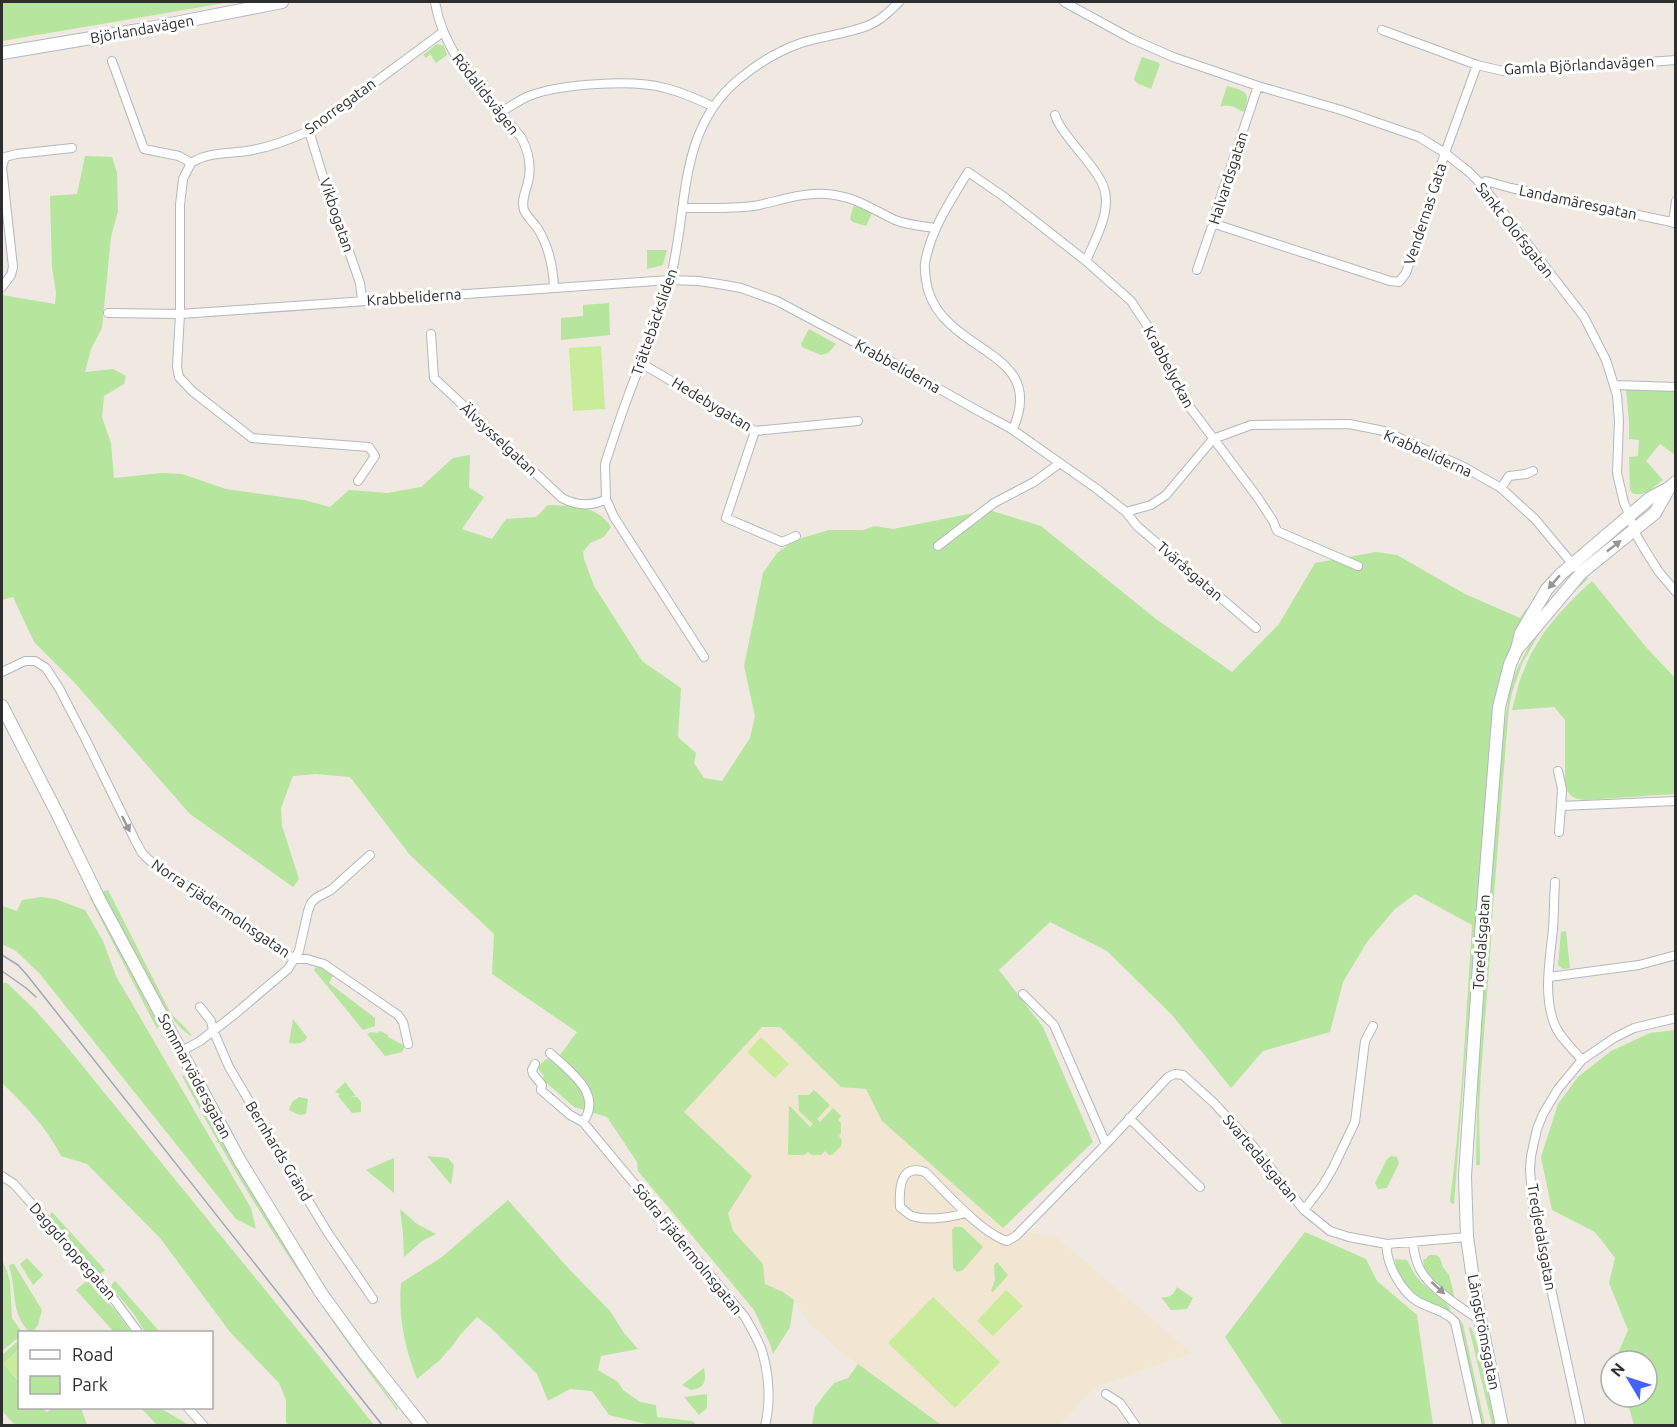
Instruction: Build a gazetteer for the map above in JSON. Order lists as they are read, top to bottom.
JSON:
{
  "streets": {
    "street": [
      "Björlandavägen",
      "Gamla Björlandavägen",
      "Rödalidsvägen",
      "Snorregatan",
      "Halvardsgatan",
      "Landamäresgatan",
      "Vendernas Gata",
      "Vikbogatan",
      "Sankt Olofsgatan",
      "Krabbeliderna",
      "Trättebäcksliden",
      "Krabbelyckan",
      "Hedebygatan",
      "Älvsysselgatan",
      "Tväråsgatan",
      "Norra Fjädermolnsgatan",
      "Toredalsgatan",
      "Sommarvädersgatan",
      "Bernhards Gränd",
      "Svartedalsgatan",
      "Tredjedalsgatan",
      "Södra Fjädermolnsgatan",
      "Daggdroppegatan",
      "Långströmsgatan"
    ]
  },
  "crossings": [
    ["Gamla Björlandavägen", "Vendernas Gata"],
    ["Rödalidsvägen", "Snorregatan"],
    ["Rödalidsvägen", "Krabbeliderna"],
    ["Snorregatan", "Vikbogatan"],
    ["Halvardsgatan", "Vendernas Gata"],
    ["Halvardsgatan", "Sankt Olofsgatan"],
    ["Landamäresgatan", "Sankt Olofsgatan"],
    ["Vendernas Gata", "Sankt Olofsgatan"],
    ["Vikbogatan", "Krabbeliderna"],
    ["Sankt Olofsgatan", "Toredalsgatan"],
    ["Krabbeliderna", "Trättebäcksliden"],
    ["Krabbeliderna", "Krabbelyckan"],
    ["Krabbeliderna", "Tväråsgatan"],
    ["Krabbeliderna", "Toredalsgatan"],
    ["Trättebäcksliden", "Hedebygatan"],
    ["Trättebäcksliden", "Älvsysselgatan"],
    ["Toredalsgatan", "Svartedalsgatan"],
    ["Toredalsgatan", "Långströmsgatan"],
    ["Svartedalsgatan", "Långströmsgatan"]
  ],
  "one_way": ["Norra Fjädermolnsgatan"],
  "legend": ["Road", "Park"],
  "north": "top left"
}
